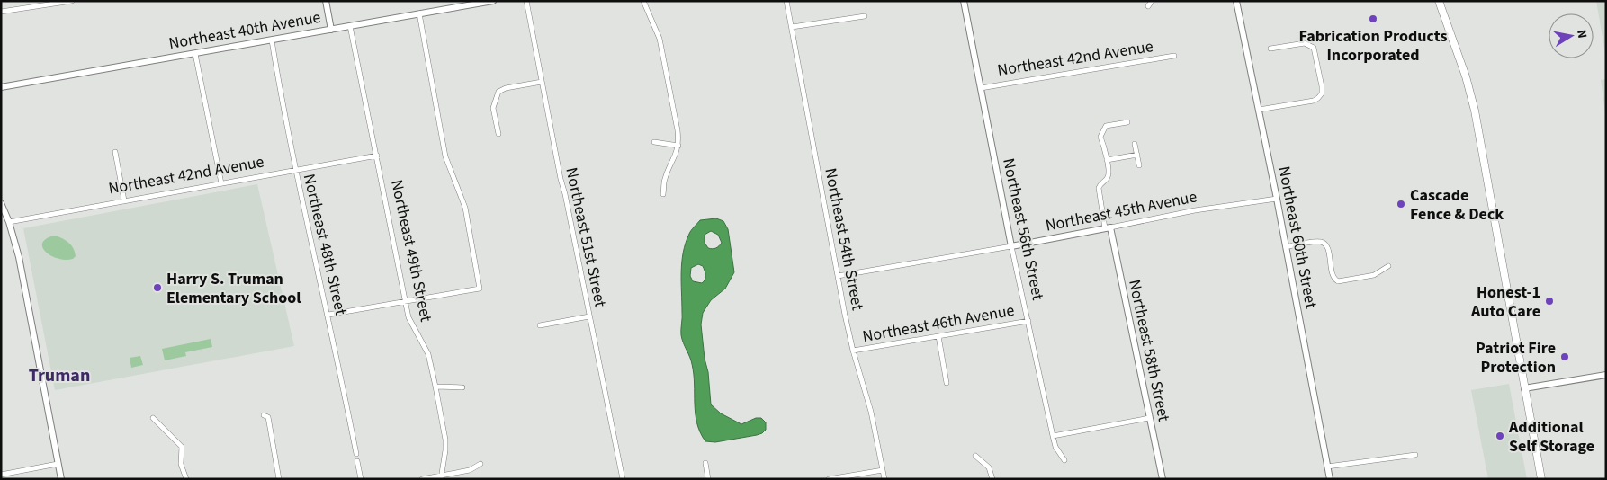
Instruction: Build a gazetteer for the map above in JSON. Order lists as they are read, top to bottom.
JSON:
{
  "streets": {
    "street": [
      "Northeast 40th Avenue",
      "Northeast 42nd Avenue",
      "Northeast 45th Avenue",
      "Northeast 56th Street",
      "Northeast 51st Street",
      "Northeast 60th Street",
      "Northeast 54th Street",
      "Northeast 48th Street",
      "Northeast 49th Street",
      "Northeast 46th Avenue",
      "Northeast 58th Street"
    ]
  },
  "crossings": [
    ["Northeast 40th Avenue", "Northeast 48th Street"],
    ["Northeast 40th Avenue", "Northeast 49th Street"],
    ["Northeast 42nd Avenue", "Northeast 56th Street"],
    ["Northeast 42nd Avenue", "Northeast 48th Street"],
    ["Northeast 42nd Avenue", "Northeast 49th Street"],
    ["Northeast 45th Avenue", "Northeast 56th Street"],
    ["Northeast 45th Avenue", "Northeast 60th Street"],
    ["Northeast 45th Avenue", "Northeast 54th Street"],
    ["Northeast 45th Avenue", "Northeast 58th Street"],
    ["Northeast 56th Street", "Northeast 46th Avenue"],
    ["Northeast 54th Street", "Northeast 46th Avenue"]
  ],
  "districts": ["Truman"],
  "places": [
    "Fabrication Products Incorporated",
    "Cascade Fence & Deck",
    "Harry S. Truman Elementary School",
    "Honest-1 Auto Care",
    "Patriot Fire Protection",
    "Additional Self Storage"
  ],
  "north": "right"
}
